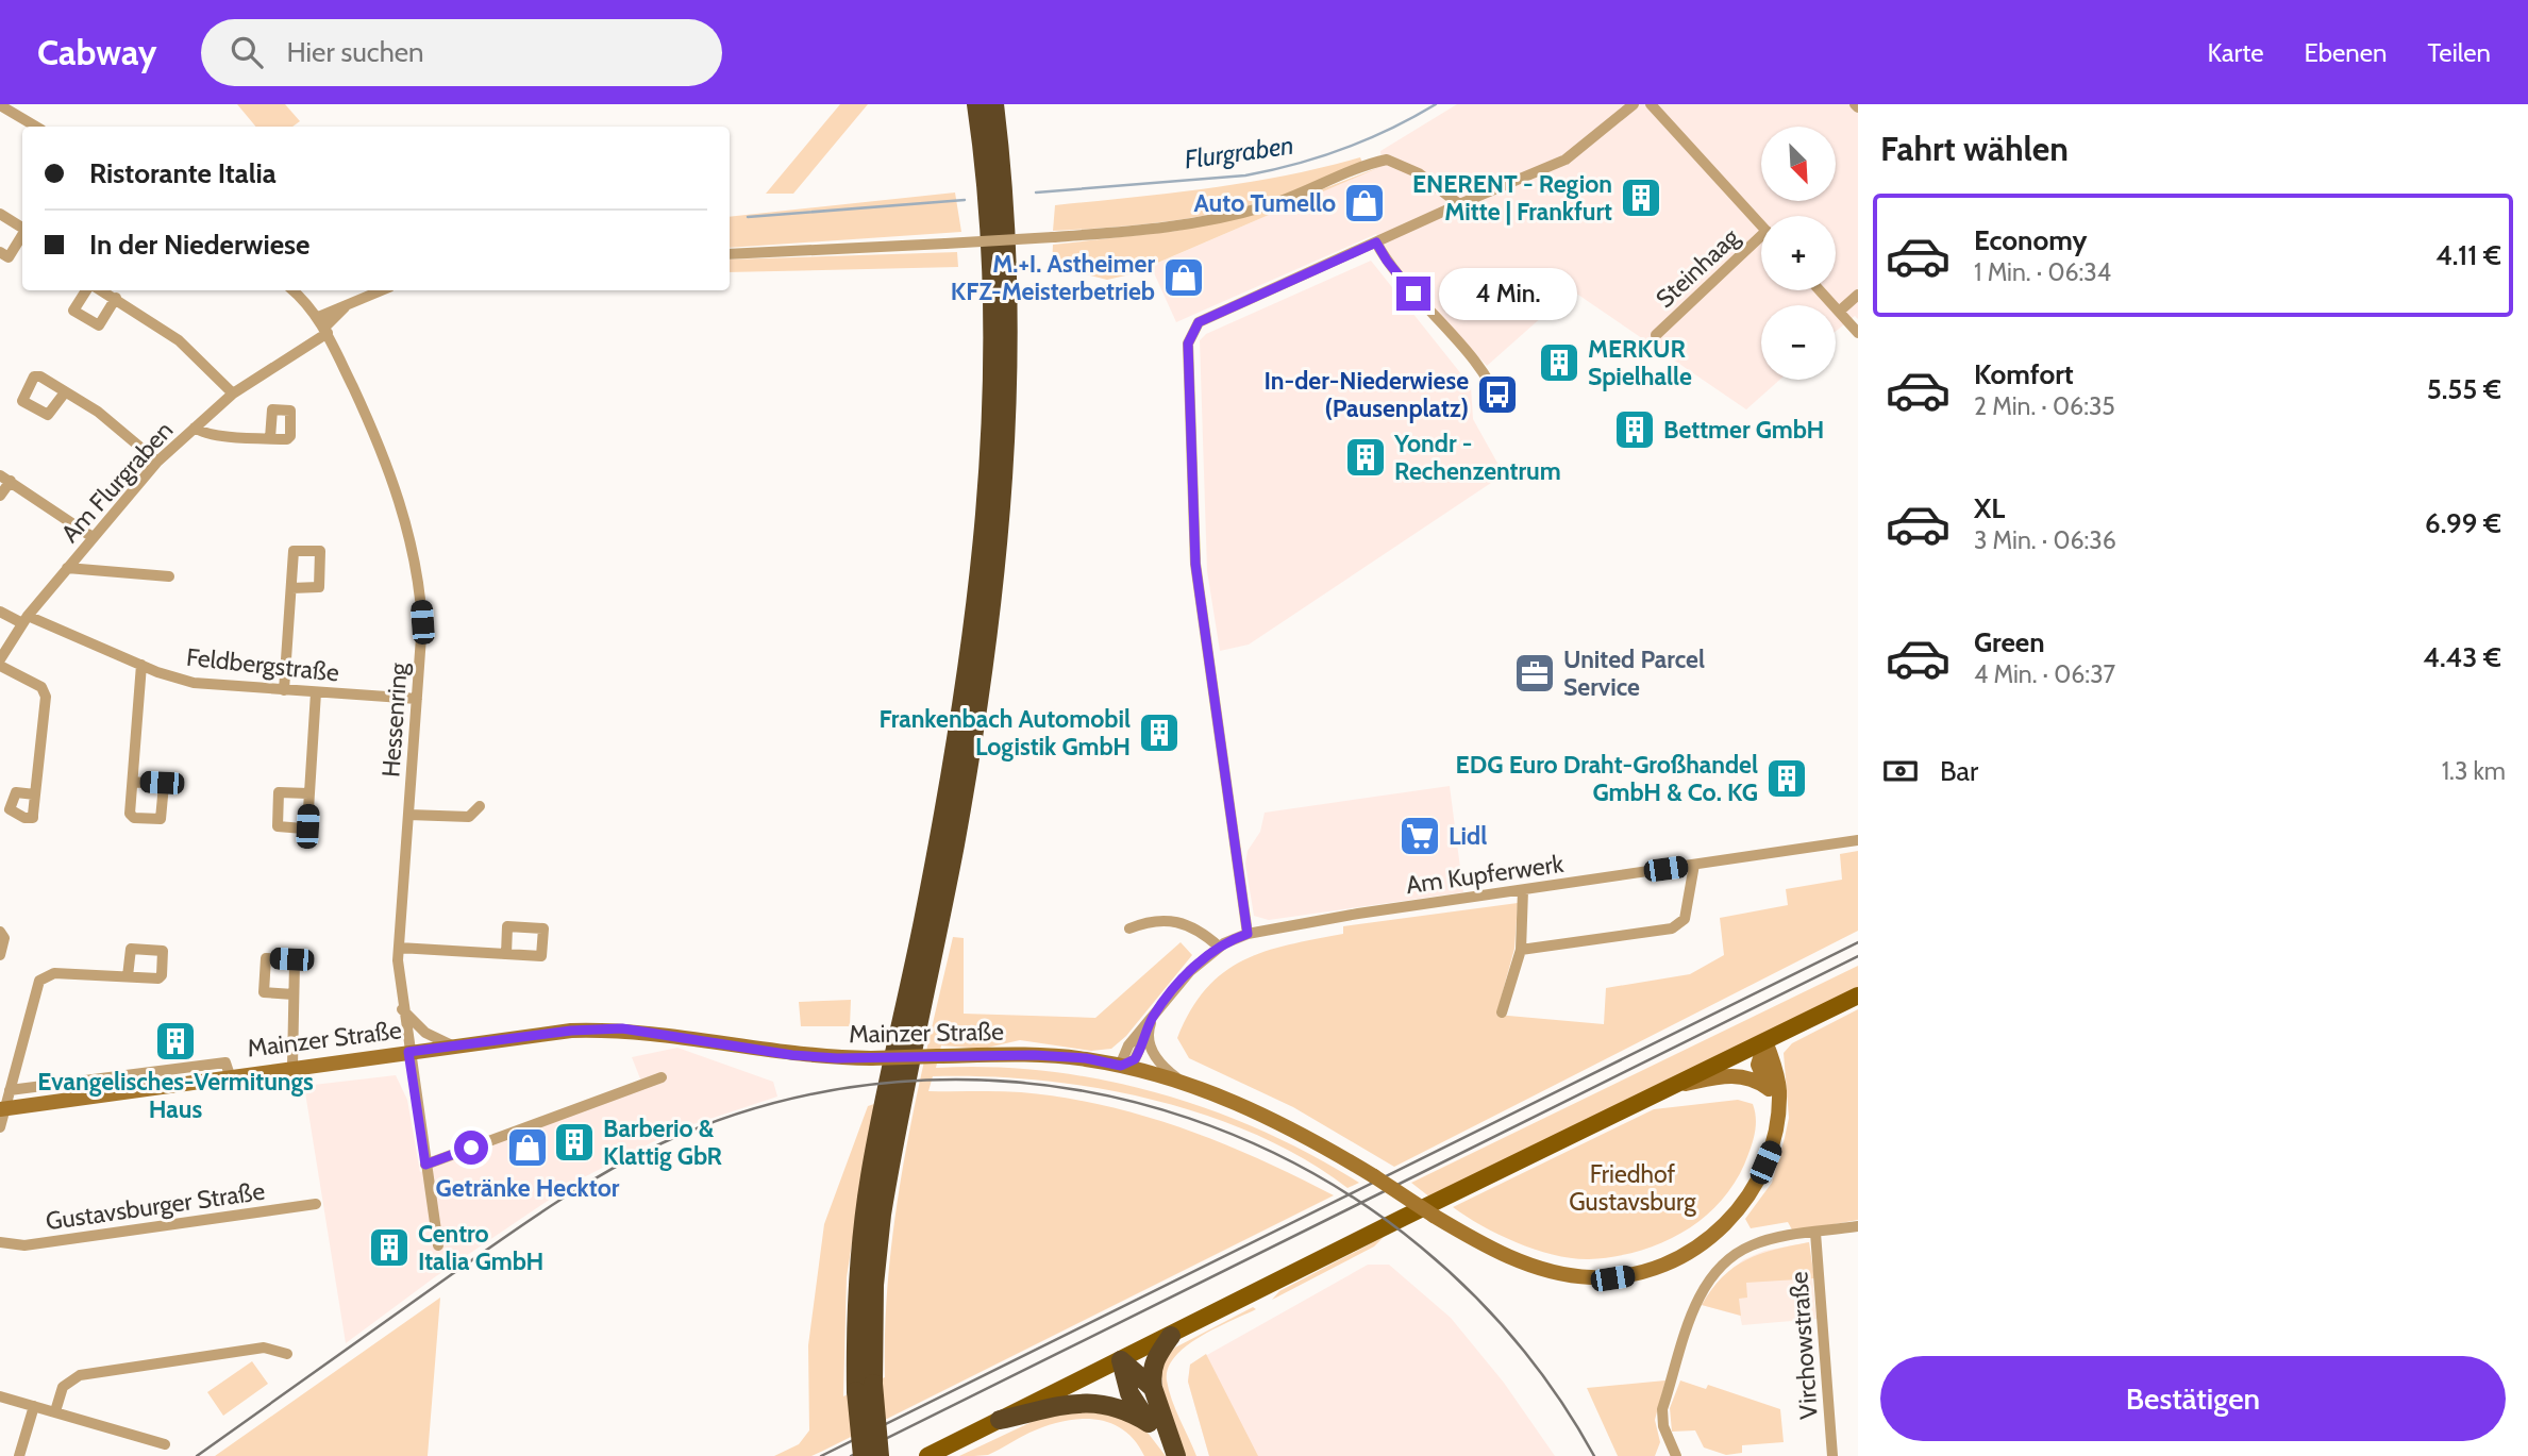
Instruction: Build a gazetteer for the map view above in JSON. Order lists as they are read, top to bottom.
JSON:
{
  "streets": {
    "main road": ["Mainzer Straße"],
    "street": [
      "Steinhaag",
      "Am Flurgraben",
      "Feldbergstraße",
      "Hessenring",
      "Am Kupferwerk",
      "Gustavsburger Straße",
      "Virchowstraße"
    ]
  },
  "crossings": [
    ["Am Flurgraben", "Feldbergstraße"],
    ["Am Flurgraben", "Hessenring"],
    ["Feldbergstraße", "Hessenring"],
    ["Hessenring", "Mainzer Straße"],
    ["Am Kupferwerk", "Mainzer Straße"]
  ],
  "water": ["Flurgraben"],
  "parks": ["Friedhof Gustavsburg"],
  "places": {
    "building": [
      "ENERENT - Region Mitte | Frankfurt",
      "MERKUR Spielhalle",
      "Bettmer GmbH",
      "Yondr - Rechenzentrum",
      "Frankenbach Automobil Logistik GmbH",
      "EDG Euro Draht-Großhandel GmbH & Co. KG",
      "Evangelisches-Vermitungs Haus",
      "Barberio & Klattig GbR",
      "Centro Italia GmbH"
    ],
    "shop": ["Auto Tumello", "M.+I. Astheimer KFZ-Meisterbetrieb", "Getränke Hecktor"],
    "bus stop": ["In-der-Niederwiese (Pausenplatz)"],
    "office": ["United Parcel Service"],
    "supermarket": ["Lidl"]
  },
  "north": "bottom right",
  "page": {
    "header": "Cabway",
    "search": "Hier suchen",
    "nav": ["Karte", "Ebenen", "Teilen"],
    "heading": "Fahrt wählen",
    "map_buttons": ["+", "−"],
    "banner": ["Ristorante Italia", "In der Niederwiese"],
    "list": [
      {
        "name": "Economy",
        "note": "1 Min. · 06:34",
        "value": "4.11 €"
      },
      {
        "name": "Komfort",
        "note": "2 Min. · 06:35",
        "value": "5.55 €"
      },
      {
        "name": "XL",
        "note": "3 Min. · 06:36",
        "value": "6.99 €"
      },
      {
        "name": "Green",
        "note": "4 Min. · 06:37",
        "value": "4.43 €"
      }
    ],
    "bubble": "4 Min.",
    "pay": ["Bar", "1.3 km"],
    "buttons": "Bestätigen"
  }
}
